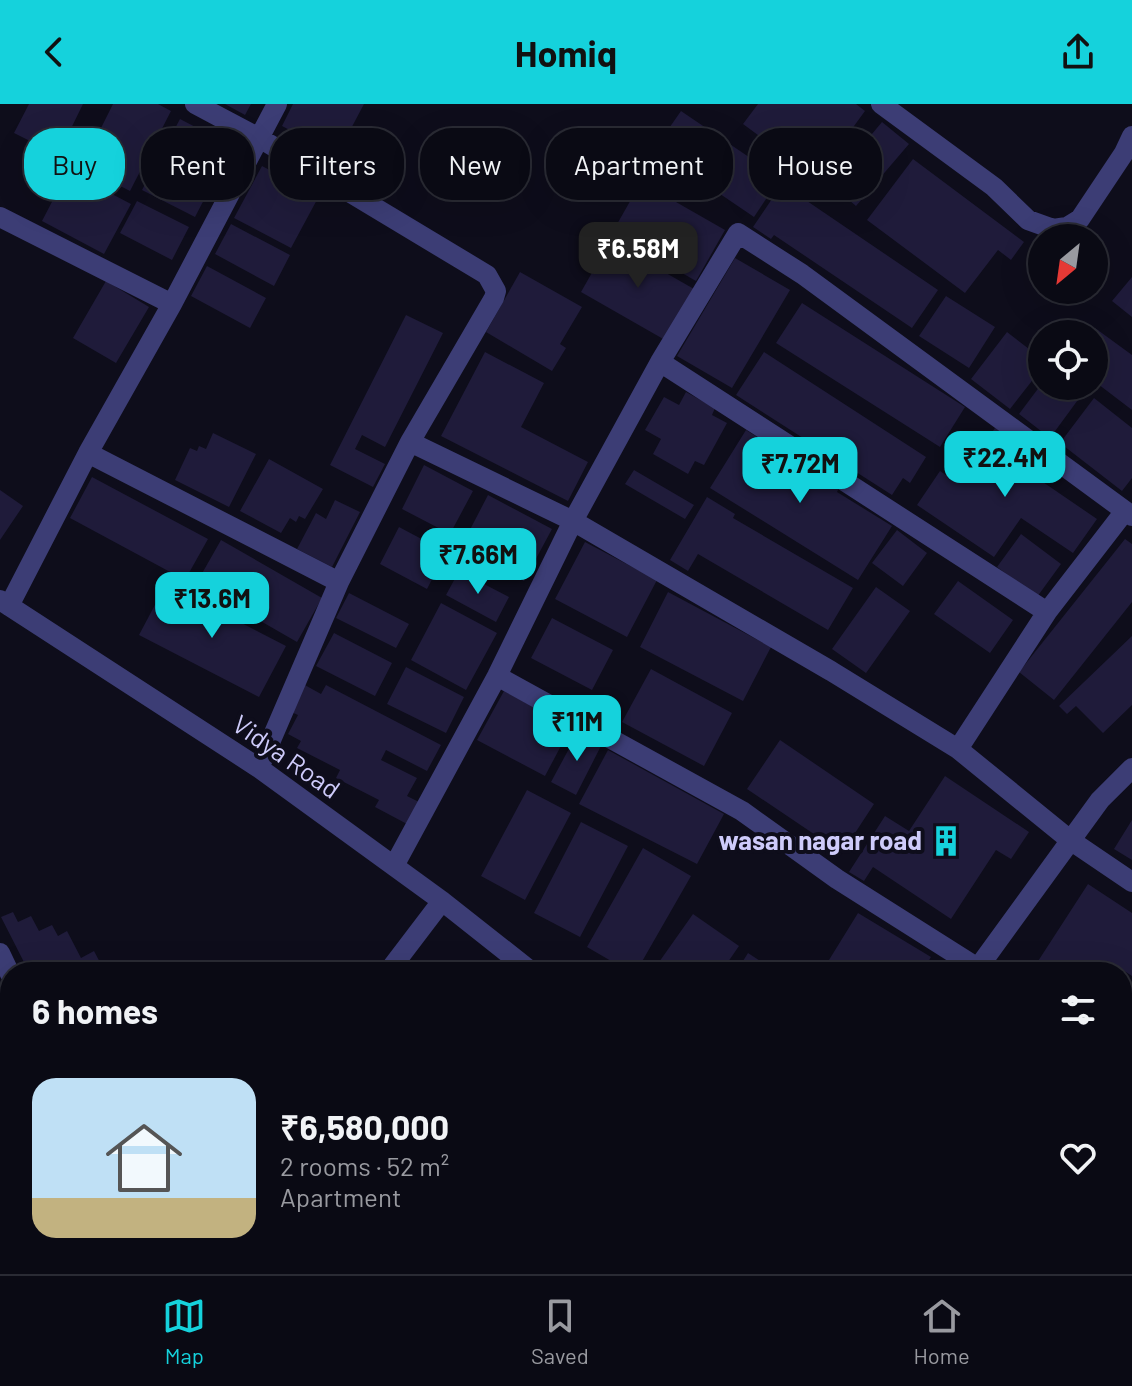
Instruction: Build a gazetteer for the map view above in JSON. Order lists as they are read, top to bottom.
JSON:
{
  "streets": {
    "street": ["Vidya Road"]
  },
  "places": {
    "building": ["wasan nagar road"]
  },
  "north": "bottom left",
  "page": {
    "header": "Homiq",
    "chip": [
      "Buy",
      "Rent",
      "Filters",
      "New",
      "Apartment",
      "House"
    ],
    "price": [
      "₹6.58M",
      "₹22.4M",
      "₹7.72M",
      "₹7.66M",
      "₹13.6M",
      "₹11M"
    ],
    "heading": "6 homes",
    "list": [
      {
        "name": "₹6,580,000",
        "note": "2 rooms · 52 m² · Apartment"
      }
    ],
    "tabs": ["Map", "Saved", "Home"]
  }
}
